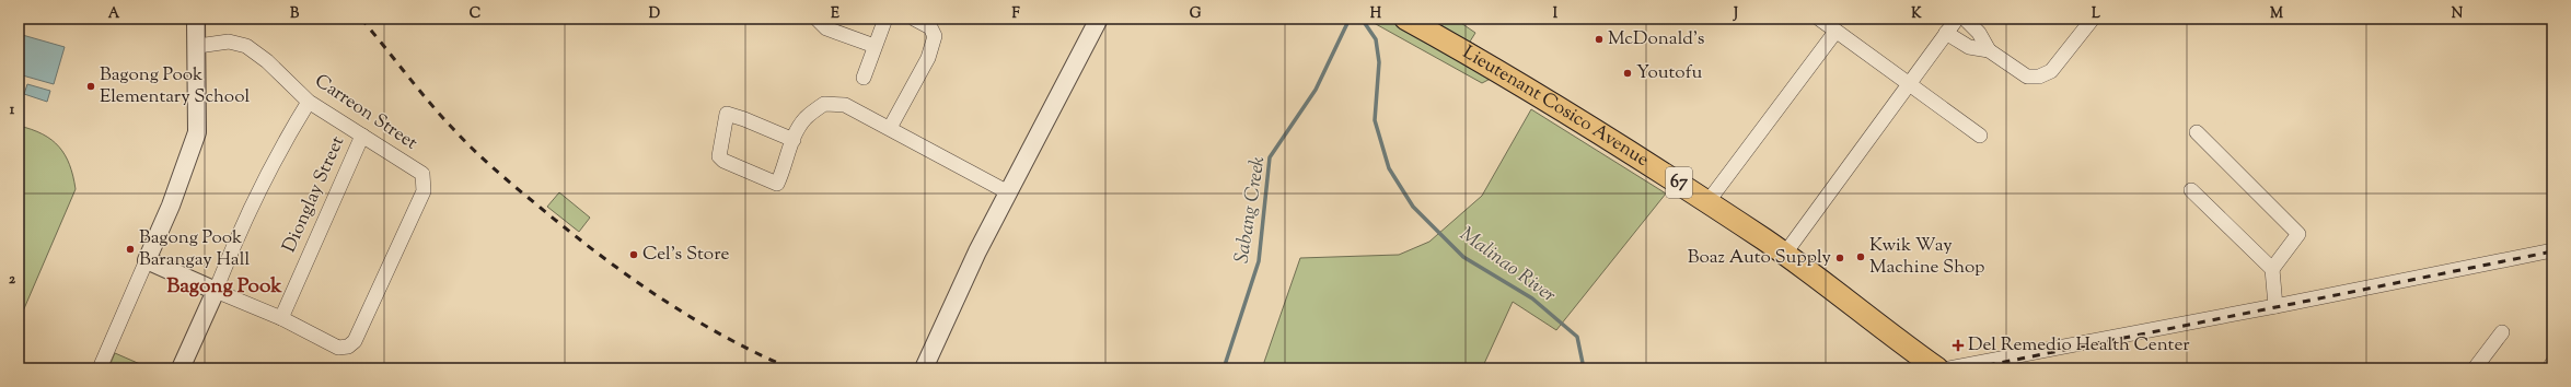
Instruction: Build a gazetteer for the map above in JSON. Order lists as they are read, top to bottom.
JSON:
{
  "streets": {
    "main road": ["Lieutenant Cosico Avenue", "67"],
    "street": ["Carreon Street", "Dionglay Street"]
  },
  "crossings": [
    ["Carreon Street", "Dionglay Street"]
  ],
  "districts": ["Bagong Pook"],
  "water": ["Sabang Creek", "Malinao River"],
  "places": {
    "other": [
      "McDonald's",
      "Youtofu",
      "Bagong Pook Elementary School",
      "Bagong Pook Barangay Hall",
      "Cel's Store",
      "Kwik Way Machine Shop",
      "Boaz Auto Supply"
    ],
    "health": ["Del Remedio Health Center"]
  },
  "grid": {
    "columns": [
      "A",
      "B",
      "C",
      "D",
      "E",
      "F",
      "G",
      "H",
      "I",
      "J",
      "K",
      "L",
      "M",
      "N"
    ],
    "rows": ["1", "2"]
  }
}
